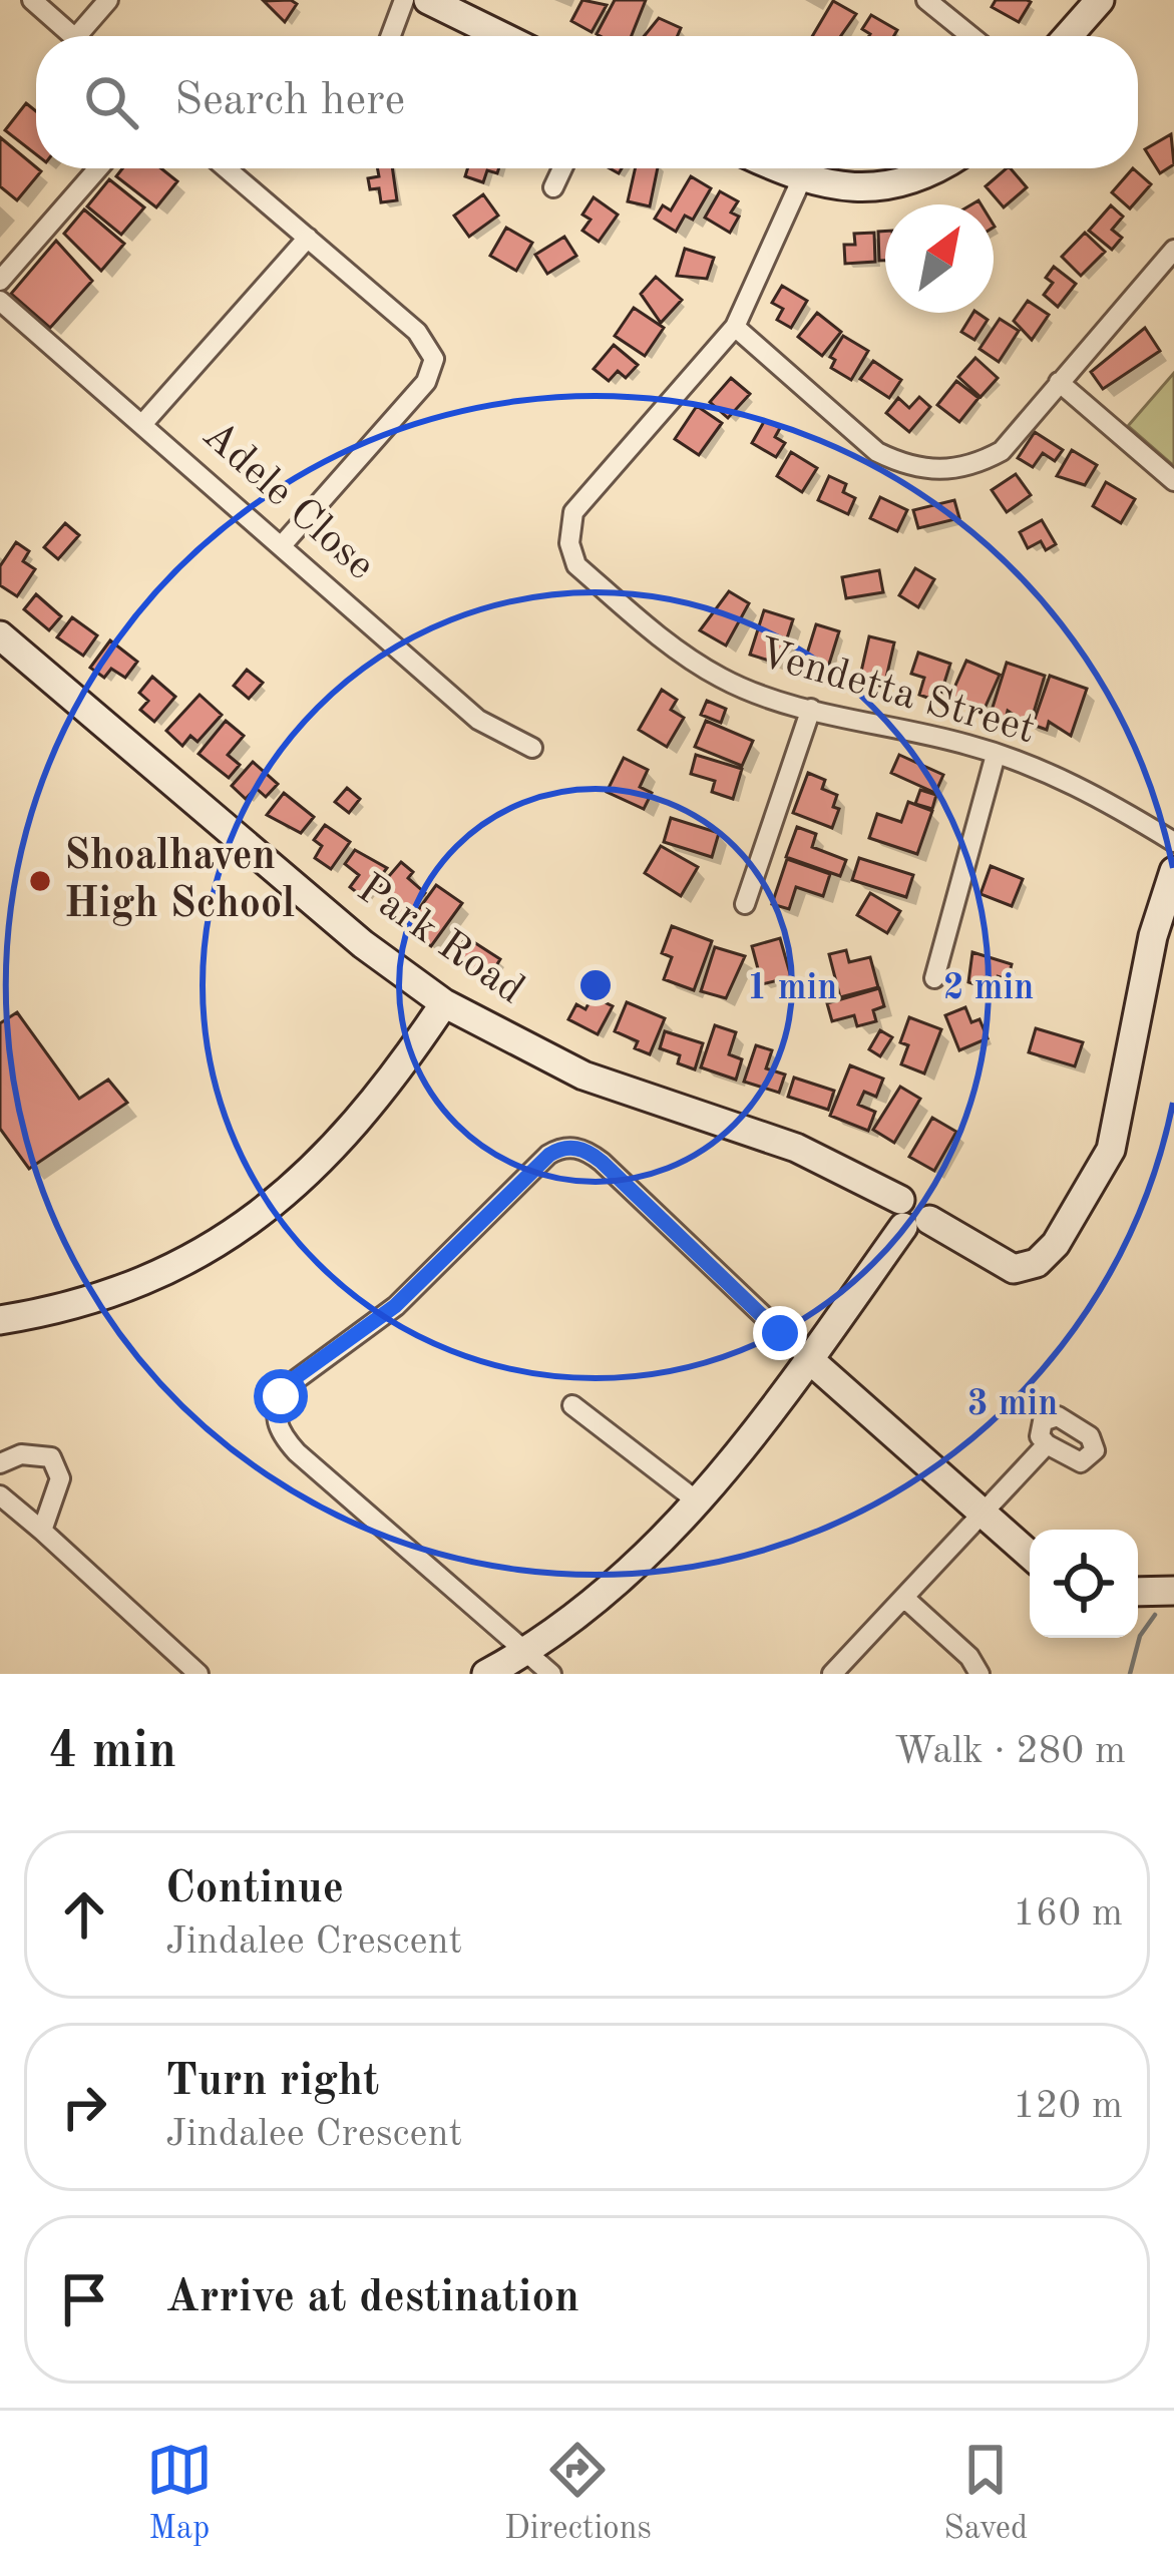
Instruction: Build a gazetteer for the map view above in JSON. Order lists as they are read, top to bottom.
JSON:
{
  "streets": {
    "street": ["Adele Close", "Vendetta Street", "Park Road"]
  },
  "places": ["Shoalhaven High School"],
  "north": "top right",
  "page": {
    "search": "Search here",
    "heading": ["4 min", "Walk · 280 m"],
    "list": [
      ["Continue", "Jindalee Crescent", "160 m"],
      ["Turn right", "Jindalee Crescent", "120 m"],
      "Arrive at destination"
    ],
    "nav": ["Map", "Directions", "Saved"]
  },
  "rings": ["1 min", "2 min", "3 min"]
}
